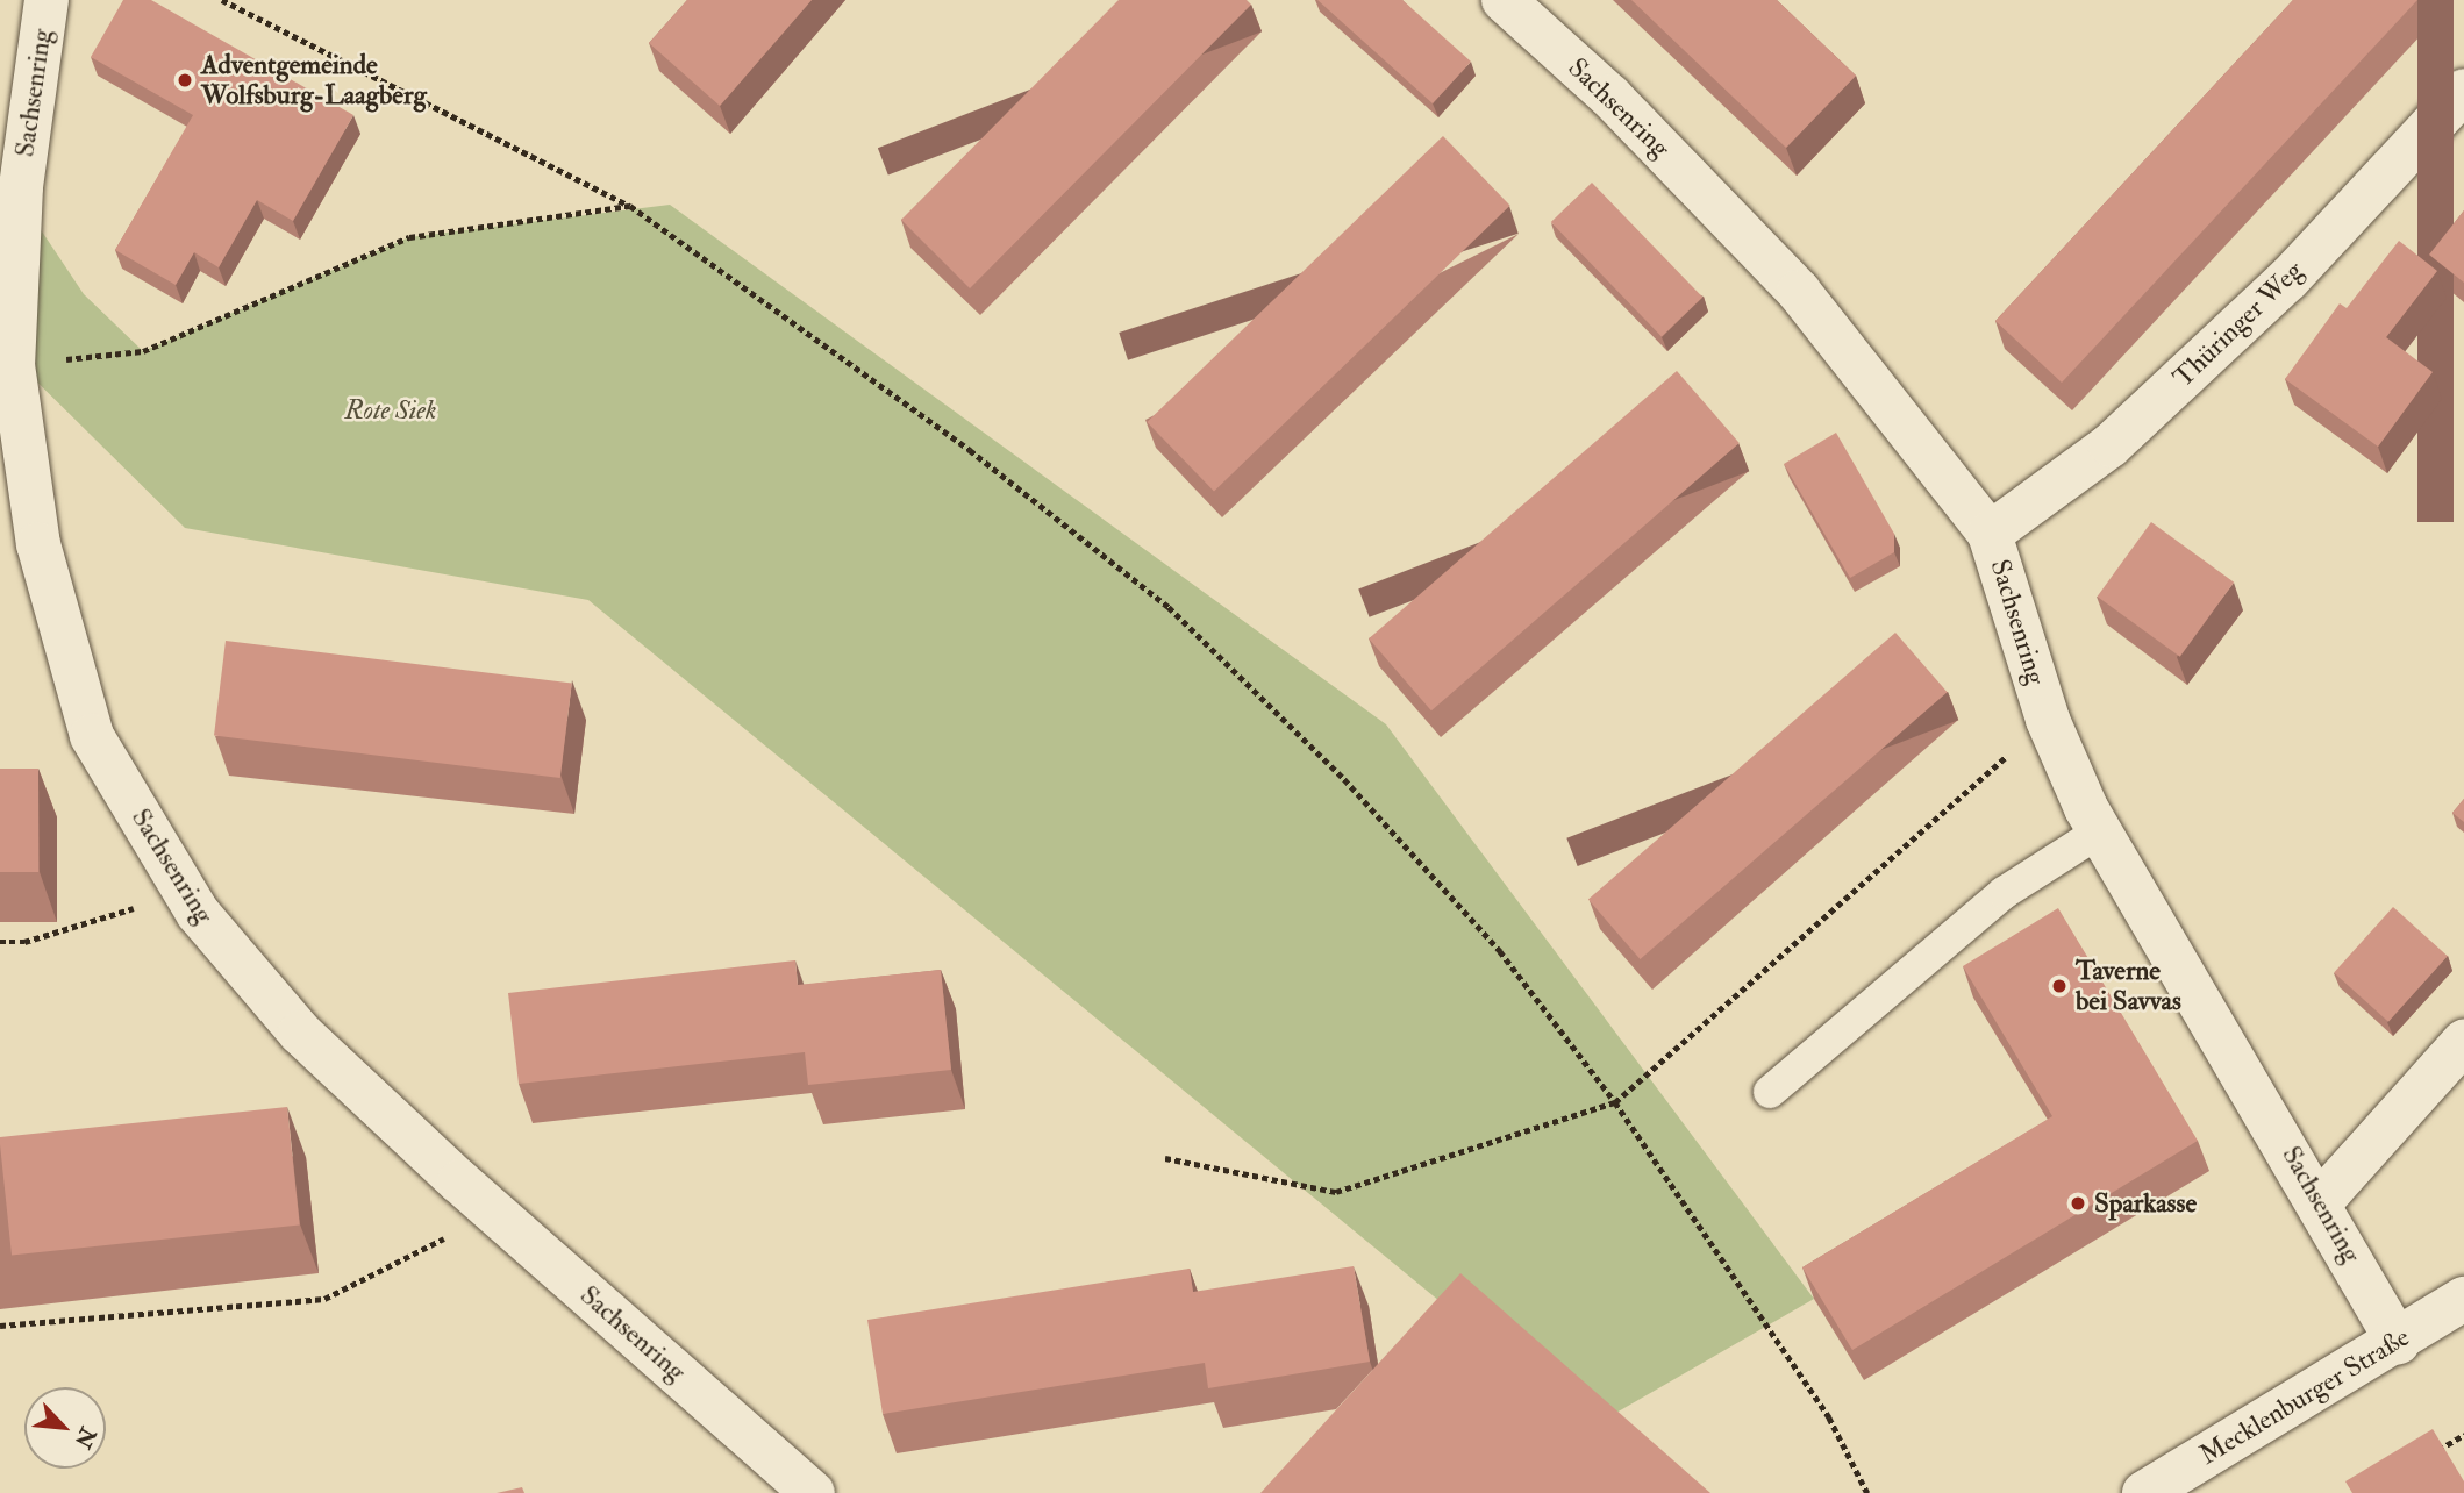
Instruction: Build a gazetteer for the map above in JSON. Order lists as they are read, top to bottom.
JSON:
{
  "streets": {
    "street": ["Sachsenring", "Thüringer Weg", "Mecklenburger Straße"]
  },
  "crossings": [
    ["Sachsenring", "Thüringer Weg"],
    ["Sachsenring", "Mecklenburger Straße"]
  ],
  "parks": ["Rote Siek"],
  "places": ["Adventgemeinde Wolfsburg-Laagberg", "Taverne bei Savvas", "Sparkasse"],
  "north": "bottom right"
}
